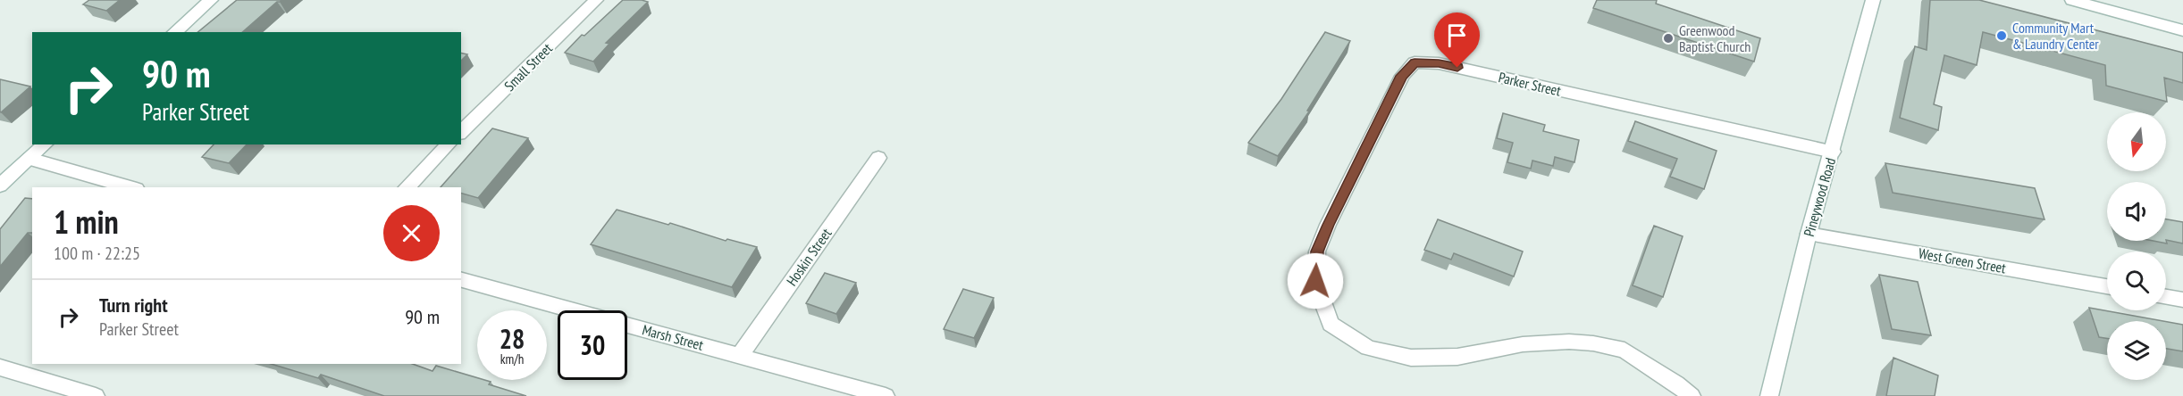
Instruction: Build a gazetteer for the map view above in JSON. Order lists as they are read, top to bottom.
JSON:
{
  "streets": {
    "street": [
      "Small Street",
      "Parker Street",
      "Pineywood Road",
      "Hoskin Street",
      "West Green Street",
      "Marsh Street"
    ]
  },
  "crossings": [
    ["Parker Street", "Pineywood Road"],
    ["Pineywood Road", "West Green Street"],
    ["Hoskin Street", "Marsh Street"]
  ],
  "places": ["Community Mart & Laundry Center", "Greenwood Baptist Church"],
  "north": "bottom",
  "page": {
    "turn": ["90 m", "Parker Street"],
    "heading": ["1 min", "100 m · 22:25"],
    "list": [
      {
        "name": "Turn right",
        "note": "Parker Street",
        "value": "90 m"
      }
    ],
    "speed": "28 km/h",
    "limit": "30"
  }
}
